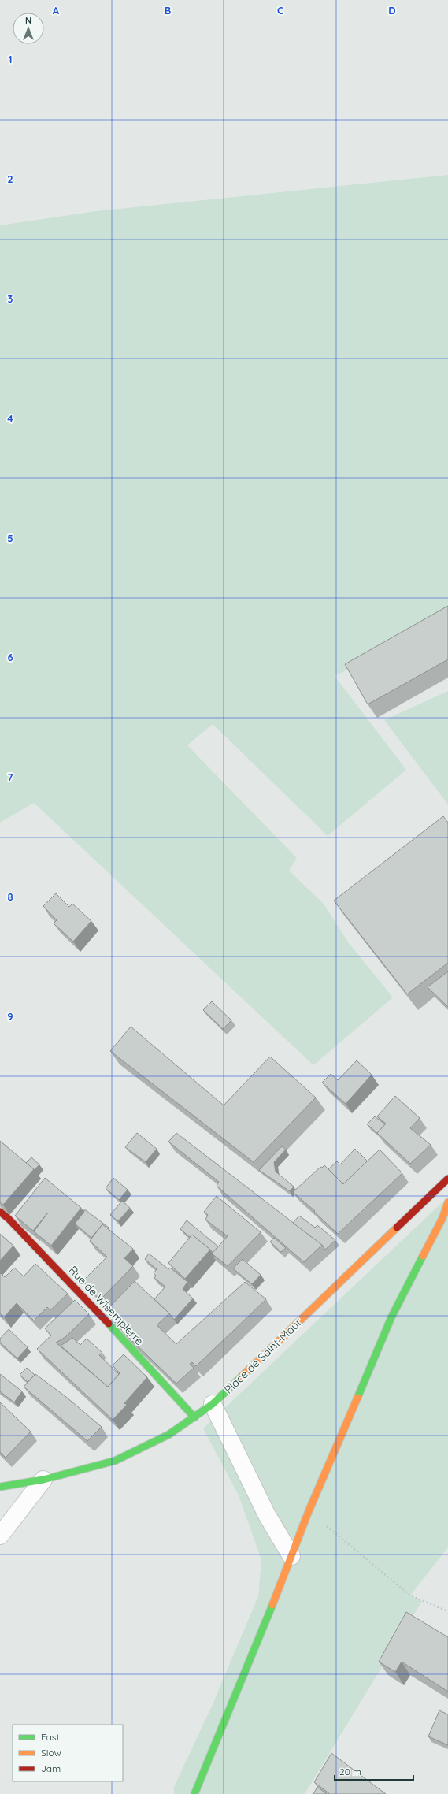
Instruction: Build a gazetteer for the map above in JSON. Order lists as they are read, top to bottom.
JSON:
{
  "streets": {
    "street": ["Rue de Wisempierre", "Place de Saint-Maur"]
  },
  "crossings": [
    ["Rue de Wisempierre", "Place de Saint-Maur"]
  ],
  "legend": ["Fast", "Slow", "Jam"],
  "scale_bar": "20 m",
  "north": "top",
  "grid": {
    "columns": [
      "A",
      "B",
      "C",
      "D"
    ],
    "rows": [
      "1",
      "2",
      "3",
      "4",
      "5",
      "6",
      "7",
      "8",
      "9"
    ]
  }
}
